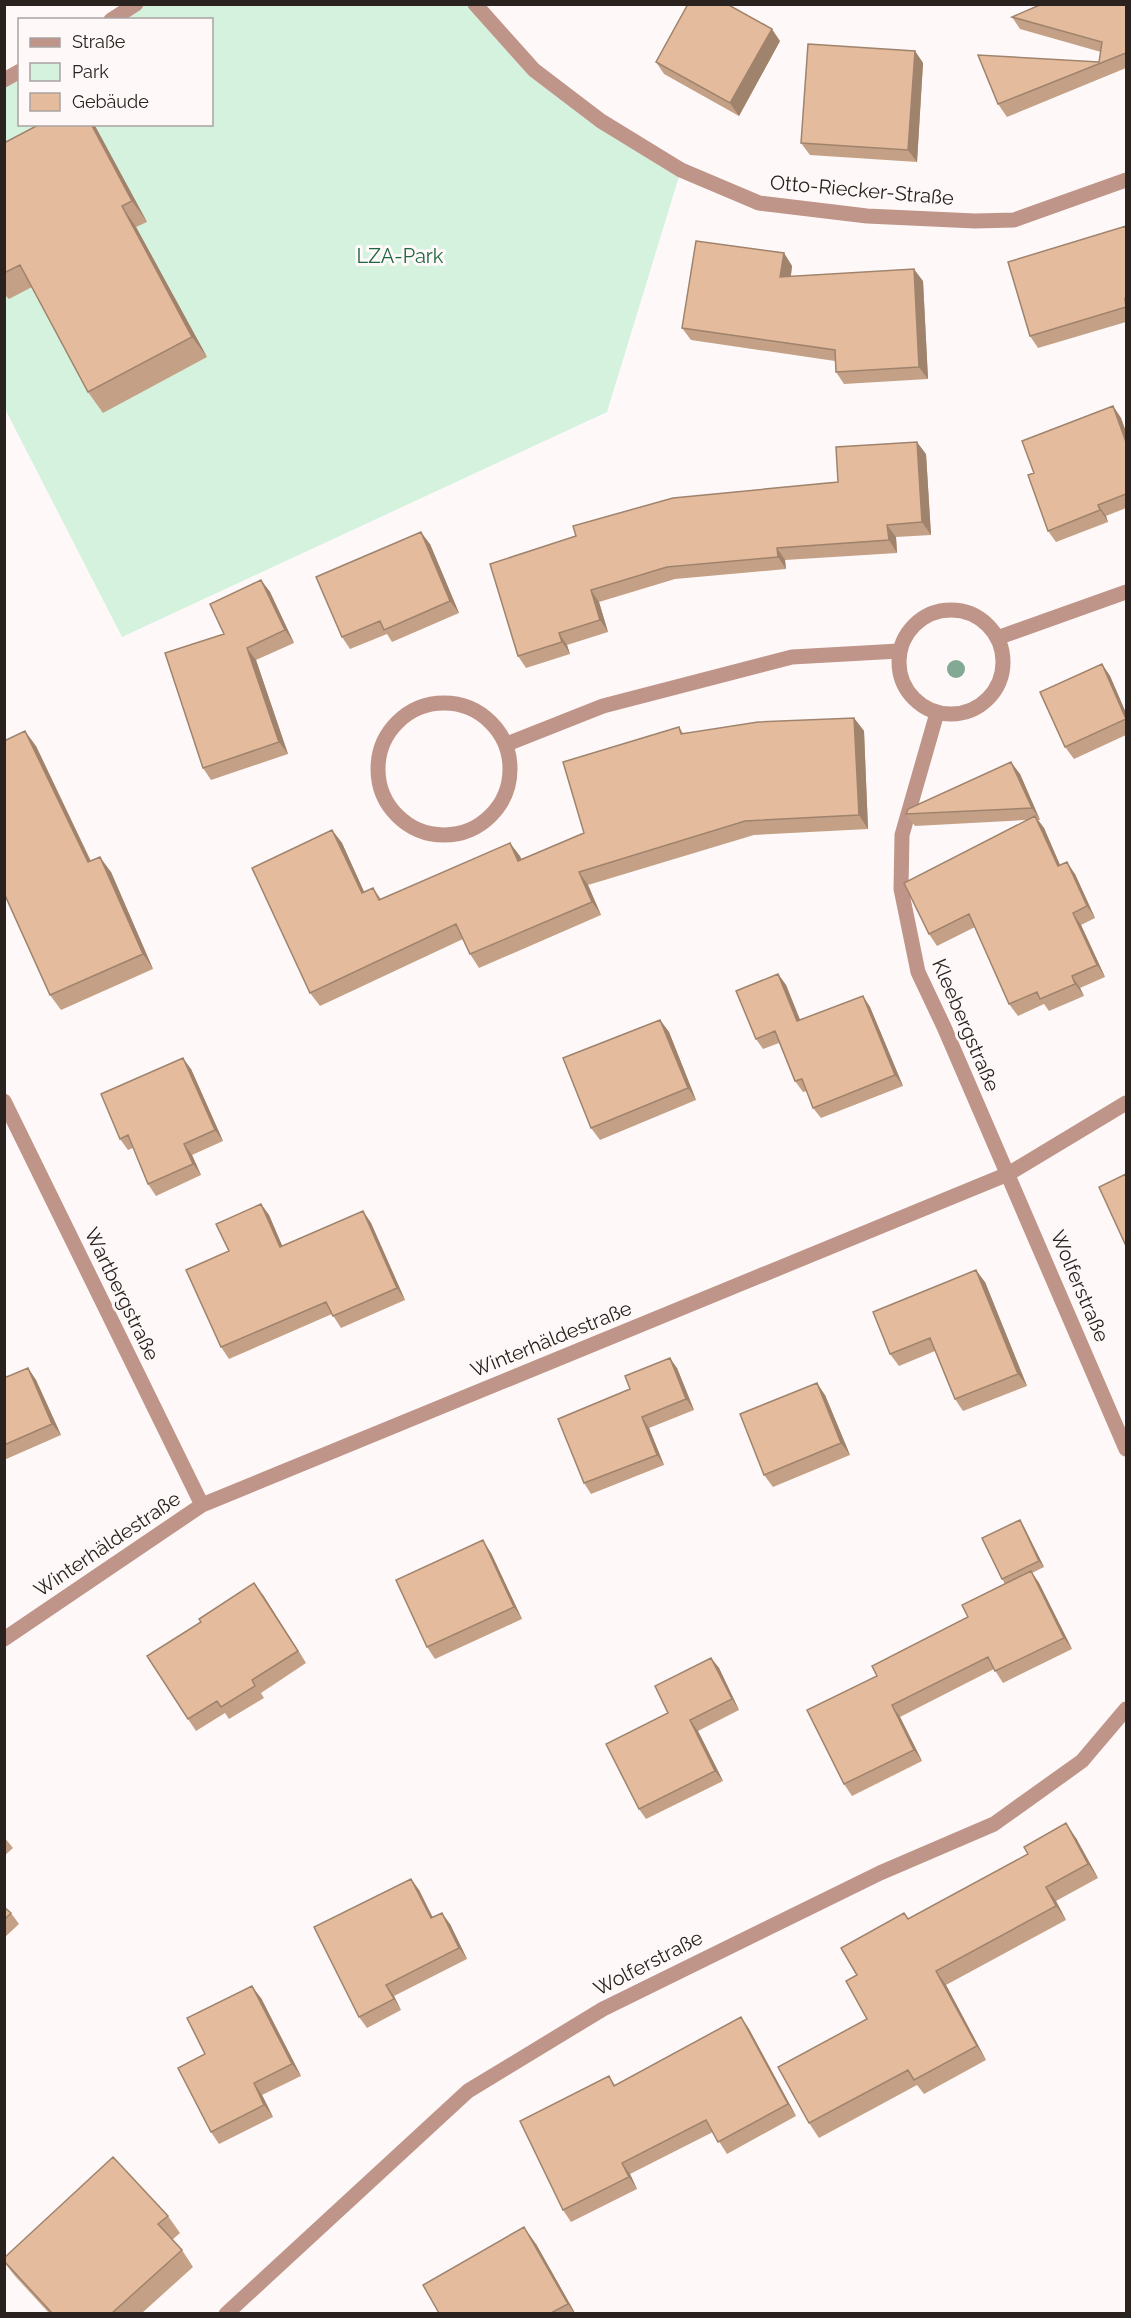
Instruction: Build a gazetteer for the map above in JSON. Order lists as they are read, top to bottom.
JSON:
{
  "streets": {
    "street": [
      "Otto-Riecker-Straße",
      "Kleebergstraße",
      "Wolferstraße",
      "Wartbergstraße",
      "Winterhäldestraße"
    ]
  },
  "crossings": [
    ["Kleebergstraße", "Wolferstraße"],
    ["Kleebergstraße", "Winterhäldestraße"],
    ["Wolferstraße", "Winterhäldestraße"],
    ["Wartbergstraße", "Winterhäldestraße"]
  ],
  "parks": ["LZA-Park"],
  "legend": ["Straße", "Park", "Gebäude"]
}
